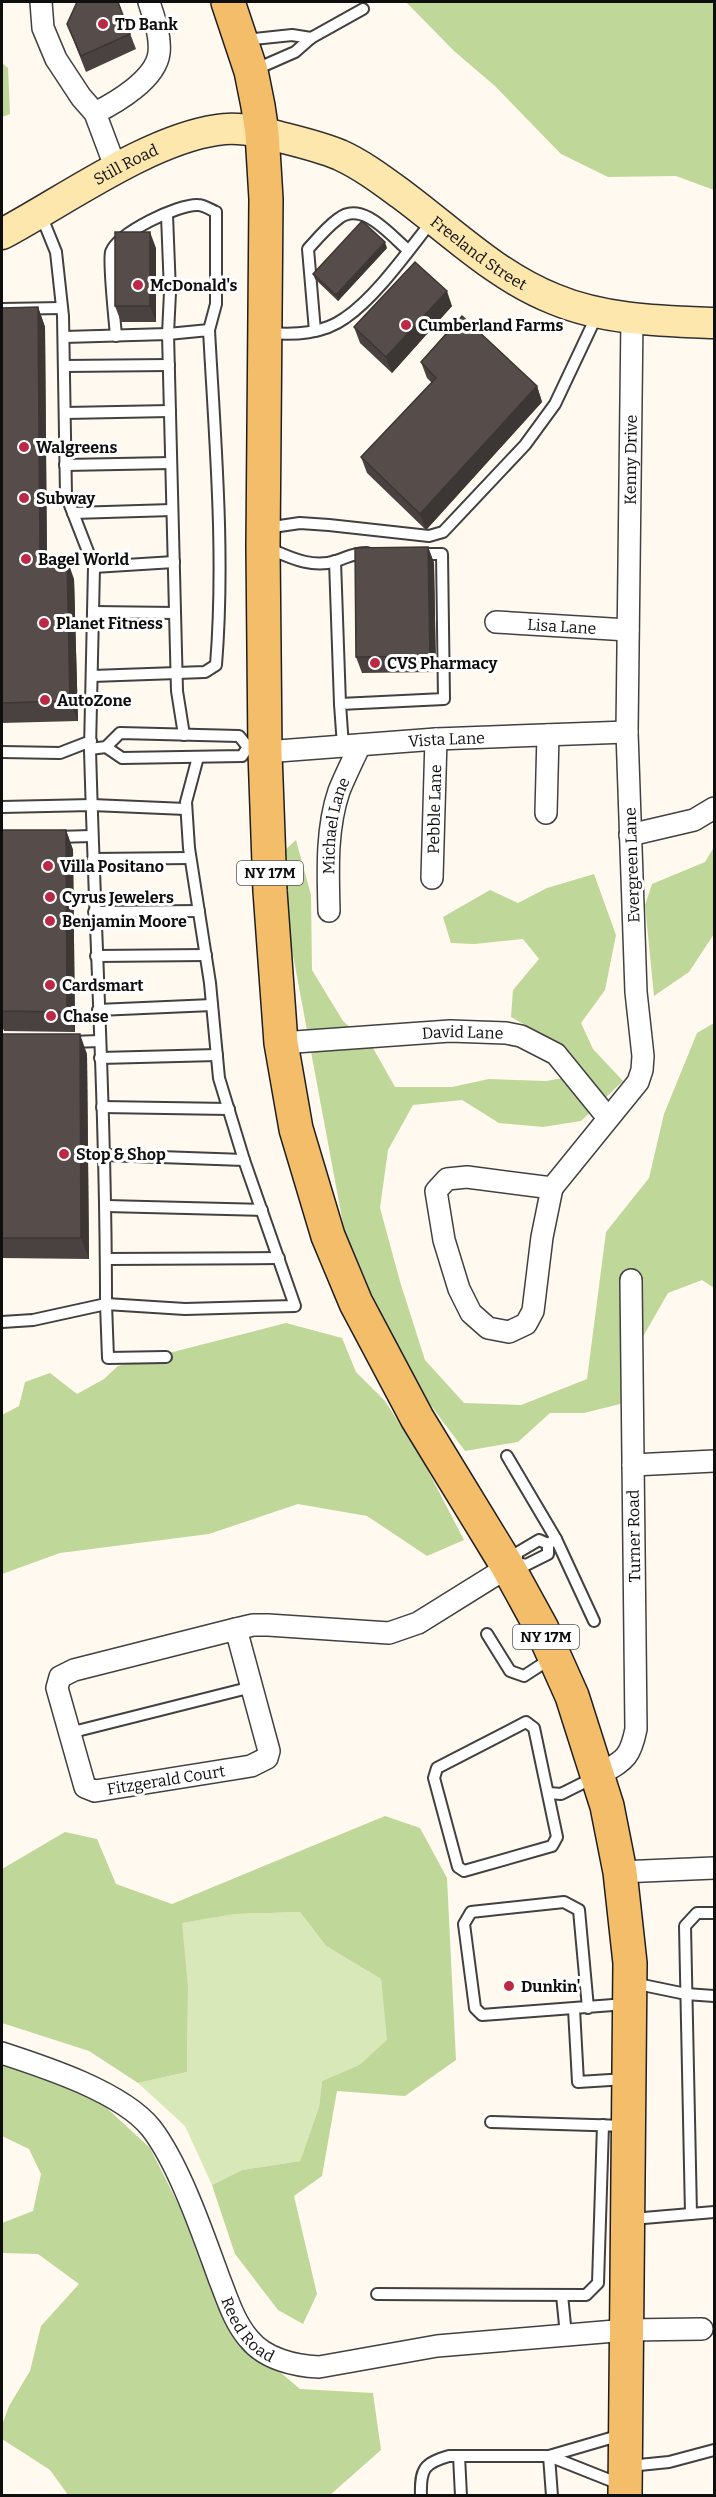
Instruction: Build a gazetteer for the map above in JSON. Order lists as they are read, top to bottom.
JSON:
{
  "streets": {
    "main road": ["Still Road", "Freeland Street", "NY 17M"],
    "street": [
      "Kenny Drive",
      "Lisa Lane",
      "Vista Lane",
      "Pebble Lane",
      "Michael Lane",
      "Evergreen Lane",
      "David Lane",
      "Turner Road",
      "Fitzgerald Court",
      "Reed Road"
    ]
  },
  "crossings": [
    ["Still Road", "Freeland Street"],
    ["Still Road", "NY 17M"],
    ["Freeland Street", "Kenny Drive"],
    ["Freeland Street", "NY 17M"],
    ["Kenny Drive", "Evergreen Lane"],
    ["Lisa Lane", "Evergreen Lane"],
    ["Vista Lane", "Pebble Lane"],
    ["Vista Lane", "Michael Lane"],
    ["Vista Lane", "Evergreen Lane"],
    ["Vista Lane", "NY 17M"],
    ["Evergreen Lane", "David Lane"],
    ["NY 17M", "David Lane"],
    ["NY 17M", "Turner Road"],
    ["NY 17M", "Fitzgerald Court"],
    ["NY 17M", "Reed Road"]
  ],
  "places": [
    "TD Bank",
    "McDonald's",
    "Cumberland Farms",
    "Walgreens",
    "Subway",
    "Bagel World",
    "Planet Fitness",
    "CVS Pharmacy",
    "AutoZone",
    "Villa Positano",
    "Cyrus Jewelers",
    "Benjamin Moore",
    "Cardsmart",
    "Chase",
    "Stop & Shop",
    "Dunkin'"
  ]
}
